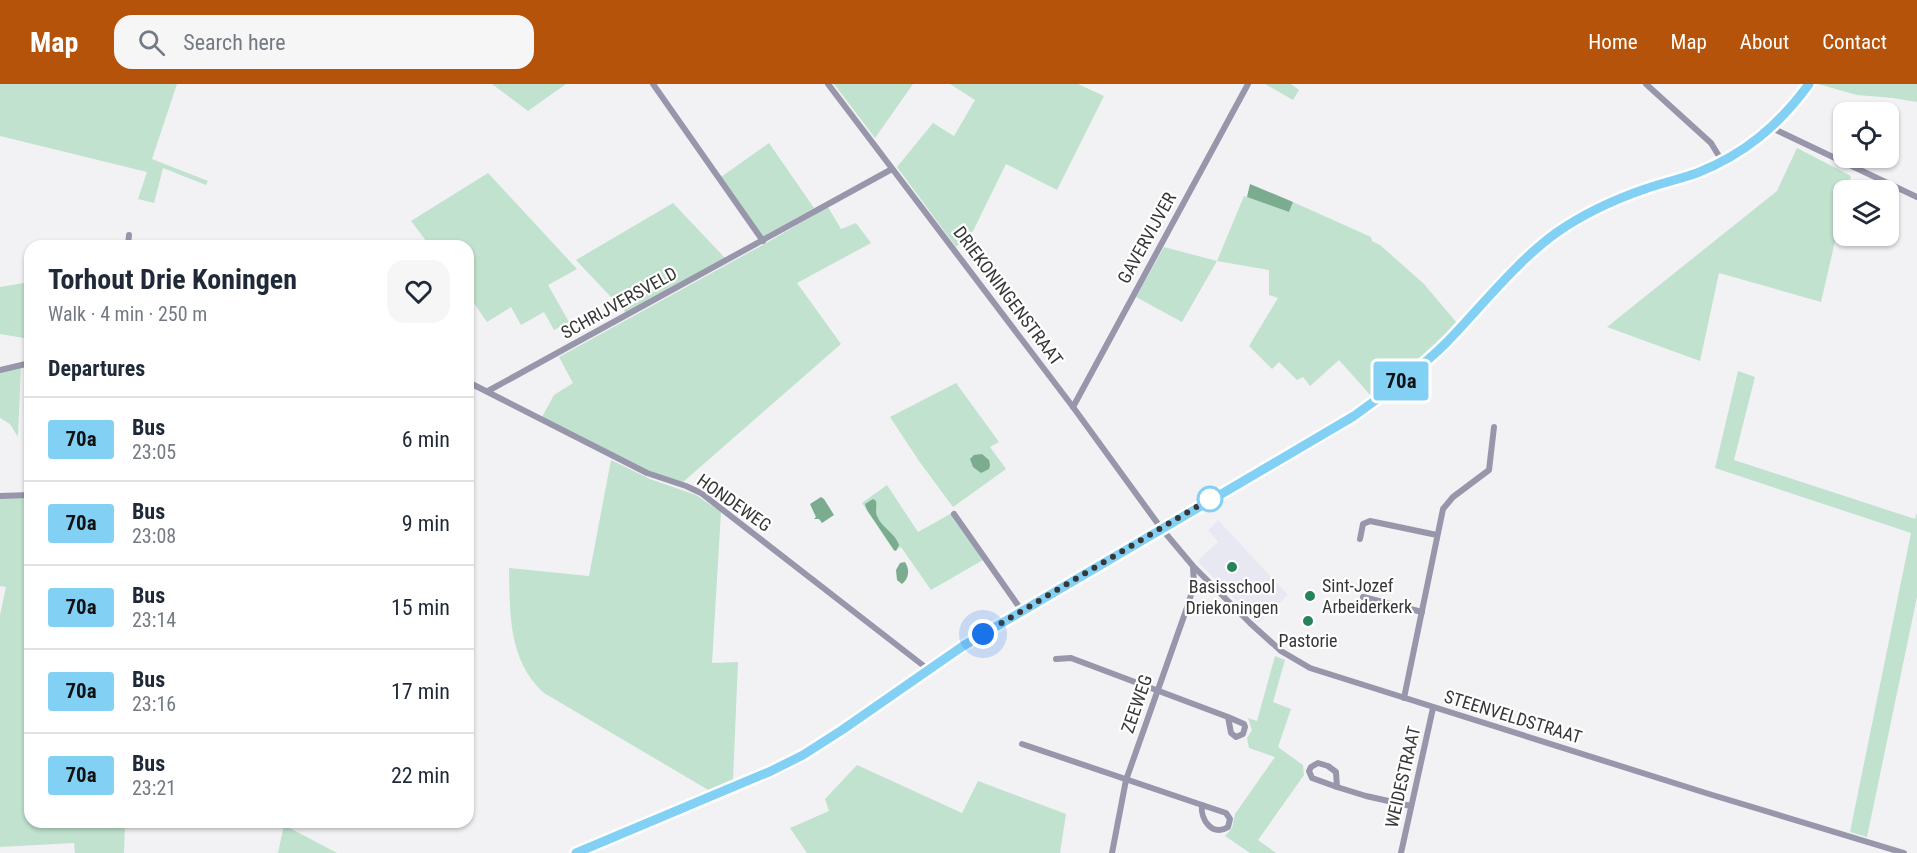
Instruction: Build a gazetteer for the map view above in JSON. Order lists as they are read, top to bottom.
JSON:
{
  "streets": {
    "street": [
      "GAVERVIJVER",
      "DRIEKONINGENSTRAAT",
      "SCHRIJVERSVELD",
      "HONDEWEG",
      "ZEEWEG",
      "STEENVELDSTRAAT",
      "WEIDESTRAAT"
    ]
  },
  "crossings": [
    ["GAVERVIJVER", "DRIEKONINGENSTRAAT"],
    ["DRIEKONINGENSTRAAT", "SCHRIJVERSVELD"],
    ["DRIEKONINGENSTRAAT", "STEENVELDSTRAAT"],
    ["SCHRIJVERSVELD", "HONDEWEG"],
    ["ZEEWEG", "STEENVELDSTRAAT"],
    ["STEENVELDSTRAAT", "WEIDESTRAAT"]
  ],
  "places": ["Basisschool Driekoningen", "Sint-Jozef Arbeiderkerk", "Pastorie"],
  "lines": ["bus line 70a"],
  "page": {
    "header": "Map",
    "search": "Search here",
    "nav": [
      "Home",
      "Map",
      "About",
      "Contact"
    ],
    "on_map": "70a",
    "heading": [
      ["Torhout Drie Koningen", "Walk · 4 min · 250 m"],
      "Departures"
    ],
    "list": [
      {
        "mark": "70a",
        "name": "Bus",
        "note": "23:05",
        "value": "6 min"
      },
      {
        "mark": "70a",
        "name": "Bus",
        "note": "23:08",
        "value": "9 min"
      },
      {
        "mark": "70a",
        "name": "Bus",
        "note": "23:14",
        "value": "15 min"
      },
      {
        "mark": "70a",
        "name": "Bus",
        "note": "23:16",
        "value": "17 min"
      },
      {
        "mark": "70a",
        "name": "Bus",
        "note": "23:21",
        "value": "22 min"
      }
    ]
  }
}
